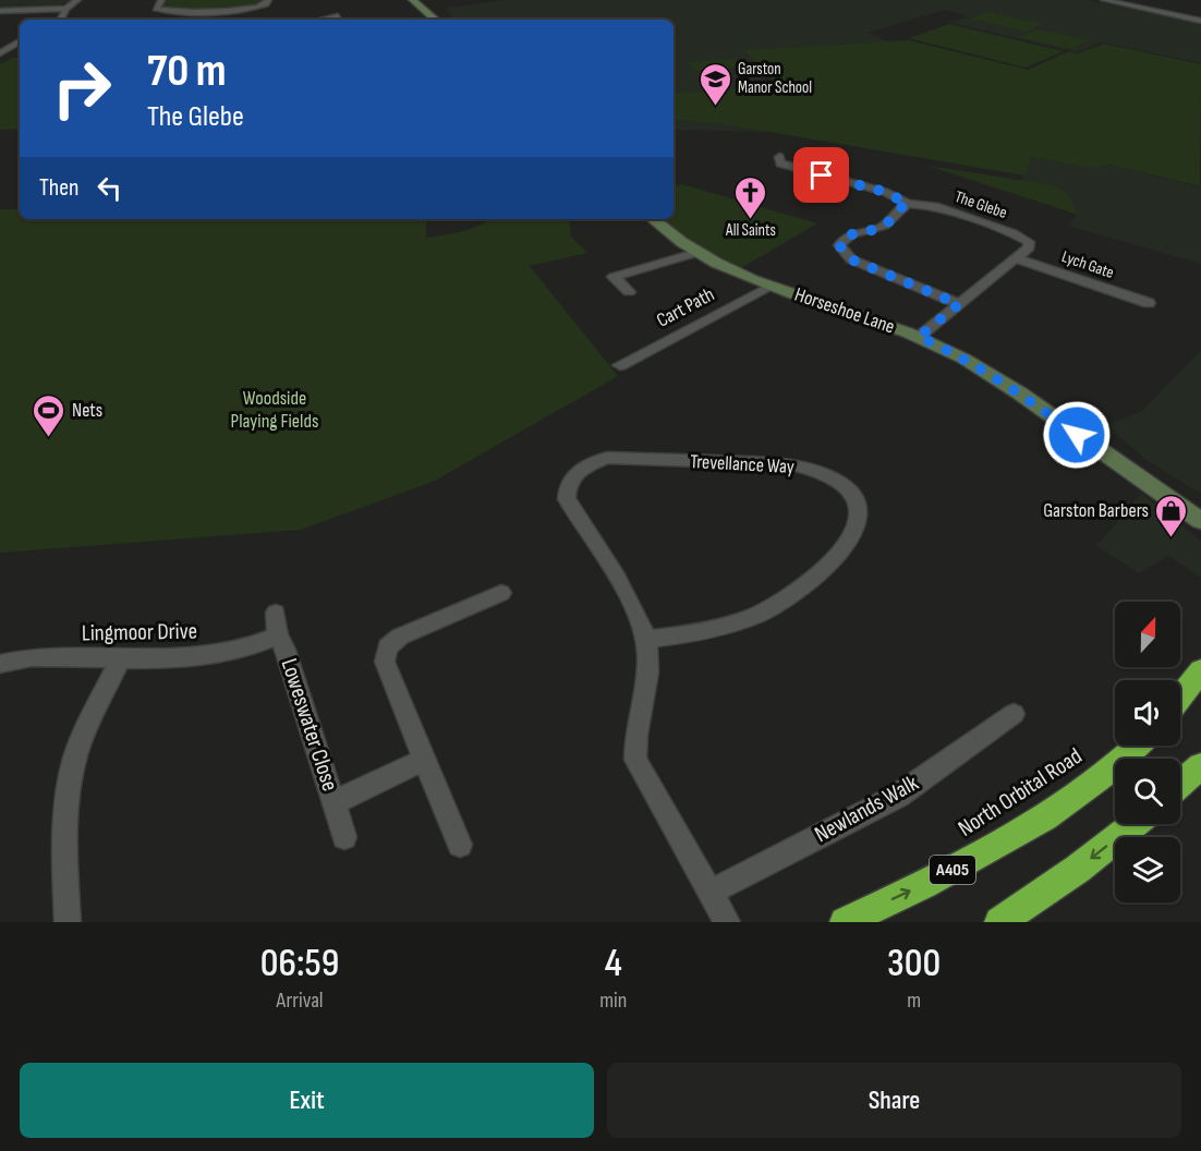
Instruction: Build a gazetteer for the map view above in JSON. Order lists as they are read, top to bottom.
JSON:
{
  "streets": {
    "highway": ["North Orbital Road", "A405"],
    "street": [
      "The Glebe",
      "Lych Gate",
      "Cart Path",
      "Horseshoe Lane",
      "Trevellance Way",
      "Lingmoor Drive",
      "Loweswater Close",
      "Newlands Walk"
    ]
  },
  "crossings": [
    ["The Glebe", "Lych Gate"],
    ["Cart Path", "Horseshoe Lane"],
    ["Trevellance Way", "Newlands Walk"],
    ["Lingmoor Drive", "Loweswater Close"]
  ],
  "parks": ["Woodside Playing Fields"],
  "places": {
    "school or university": ["Garston Manor School"],
    "church": ["All Saints"],
    "sports": ["Nets"],
    "shop": ["Garston Barbers"]
  },
  "north": "top",
  "page": {
    "turn": ["70 m", "The Glebe"],
    "then": "Then",
    "eta": [
      "06:59",
      "Arrival",
      "4",
      "min",
      "300",
      "m"
    ],
    "buttons": ["Exit", "Share"]
  }
}
